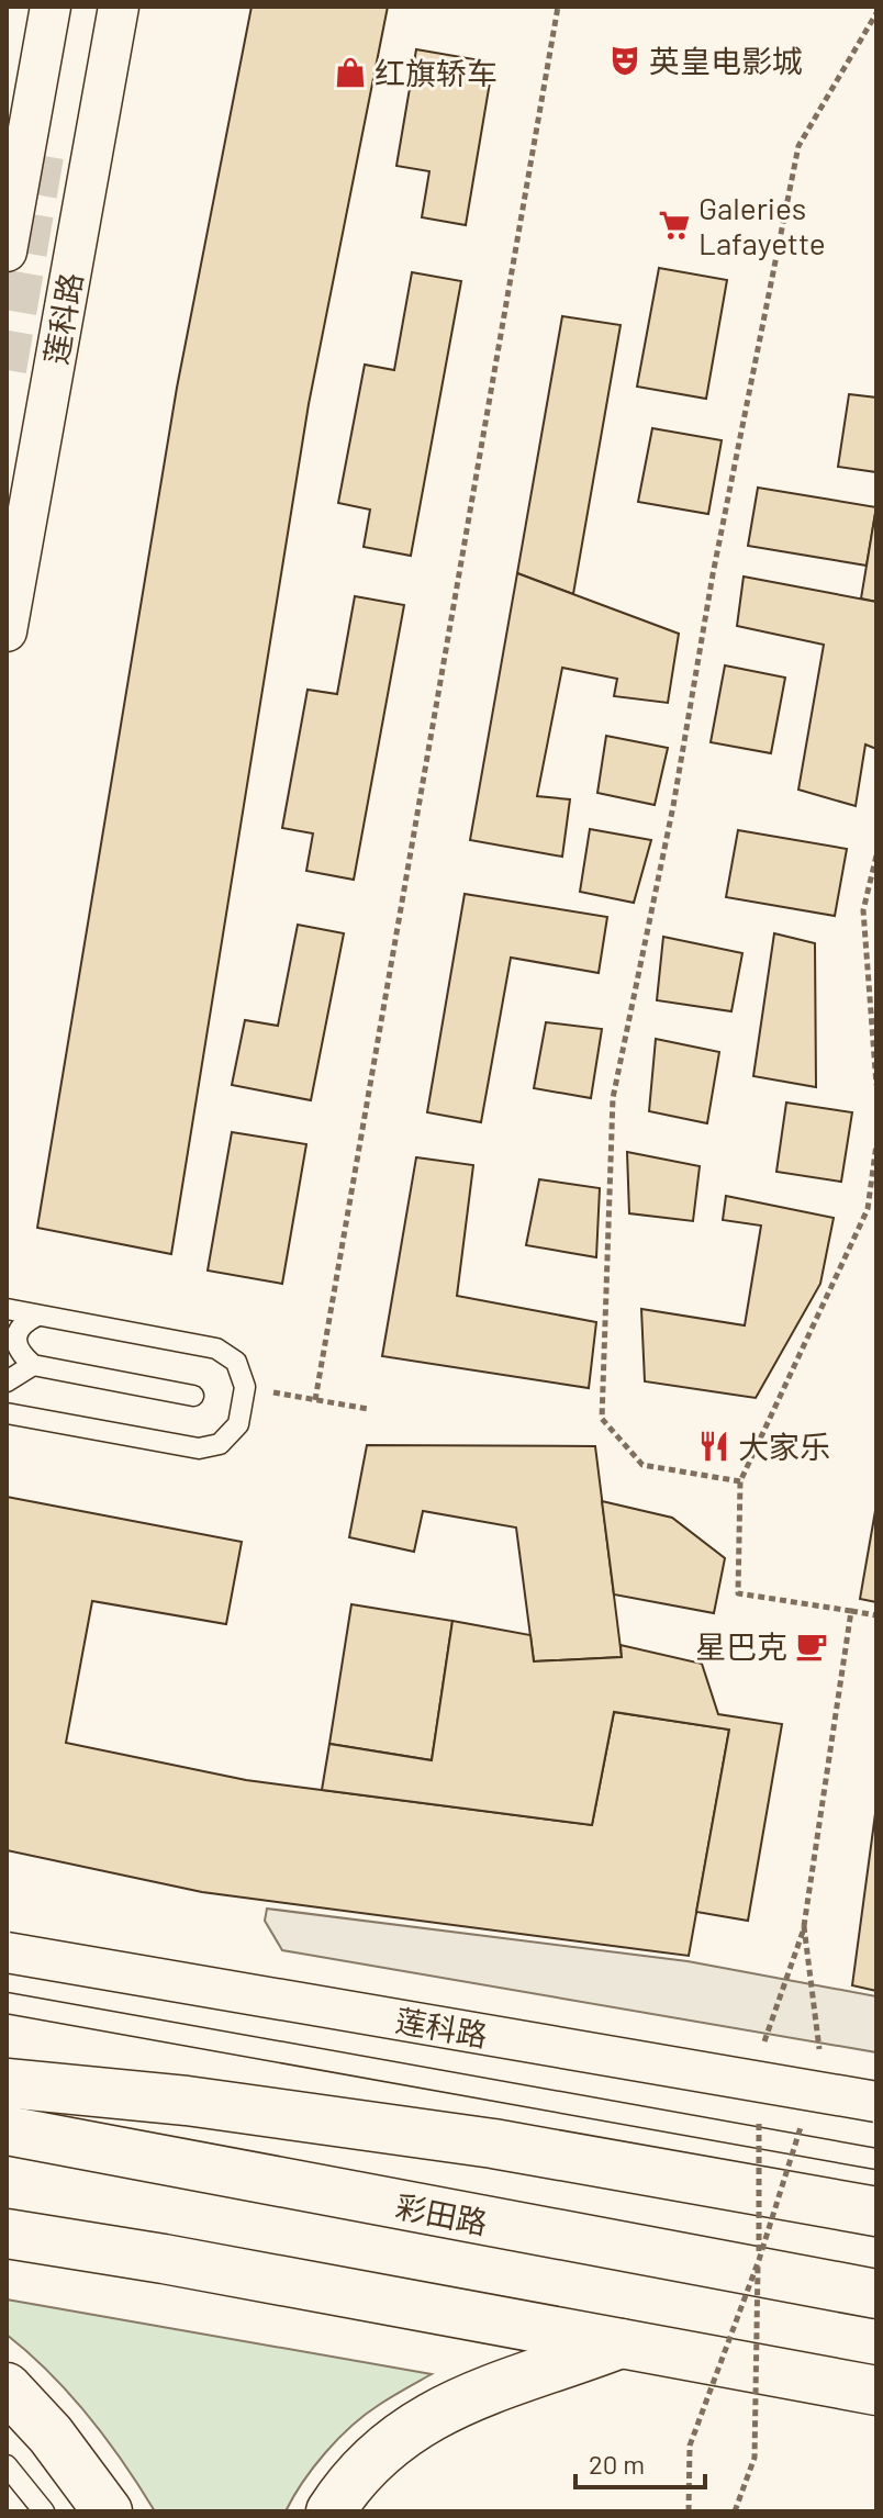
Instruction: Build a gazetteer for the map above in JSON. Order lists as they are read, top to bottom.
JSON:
{
  "streets": {
    "main road": ["彩田路"],
    "street": ["莲科路"]
  },
  "places": {
    "theatre": ["英皇电影城"],
    "shop": ["红旗轿车"],
    "supermarket": ["Galeries Lafayette"],
    "restaurant": ["大家乐"],
    "cafe": ["星巴克"]
  },
  "scale_bar": "20 m"
}
